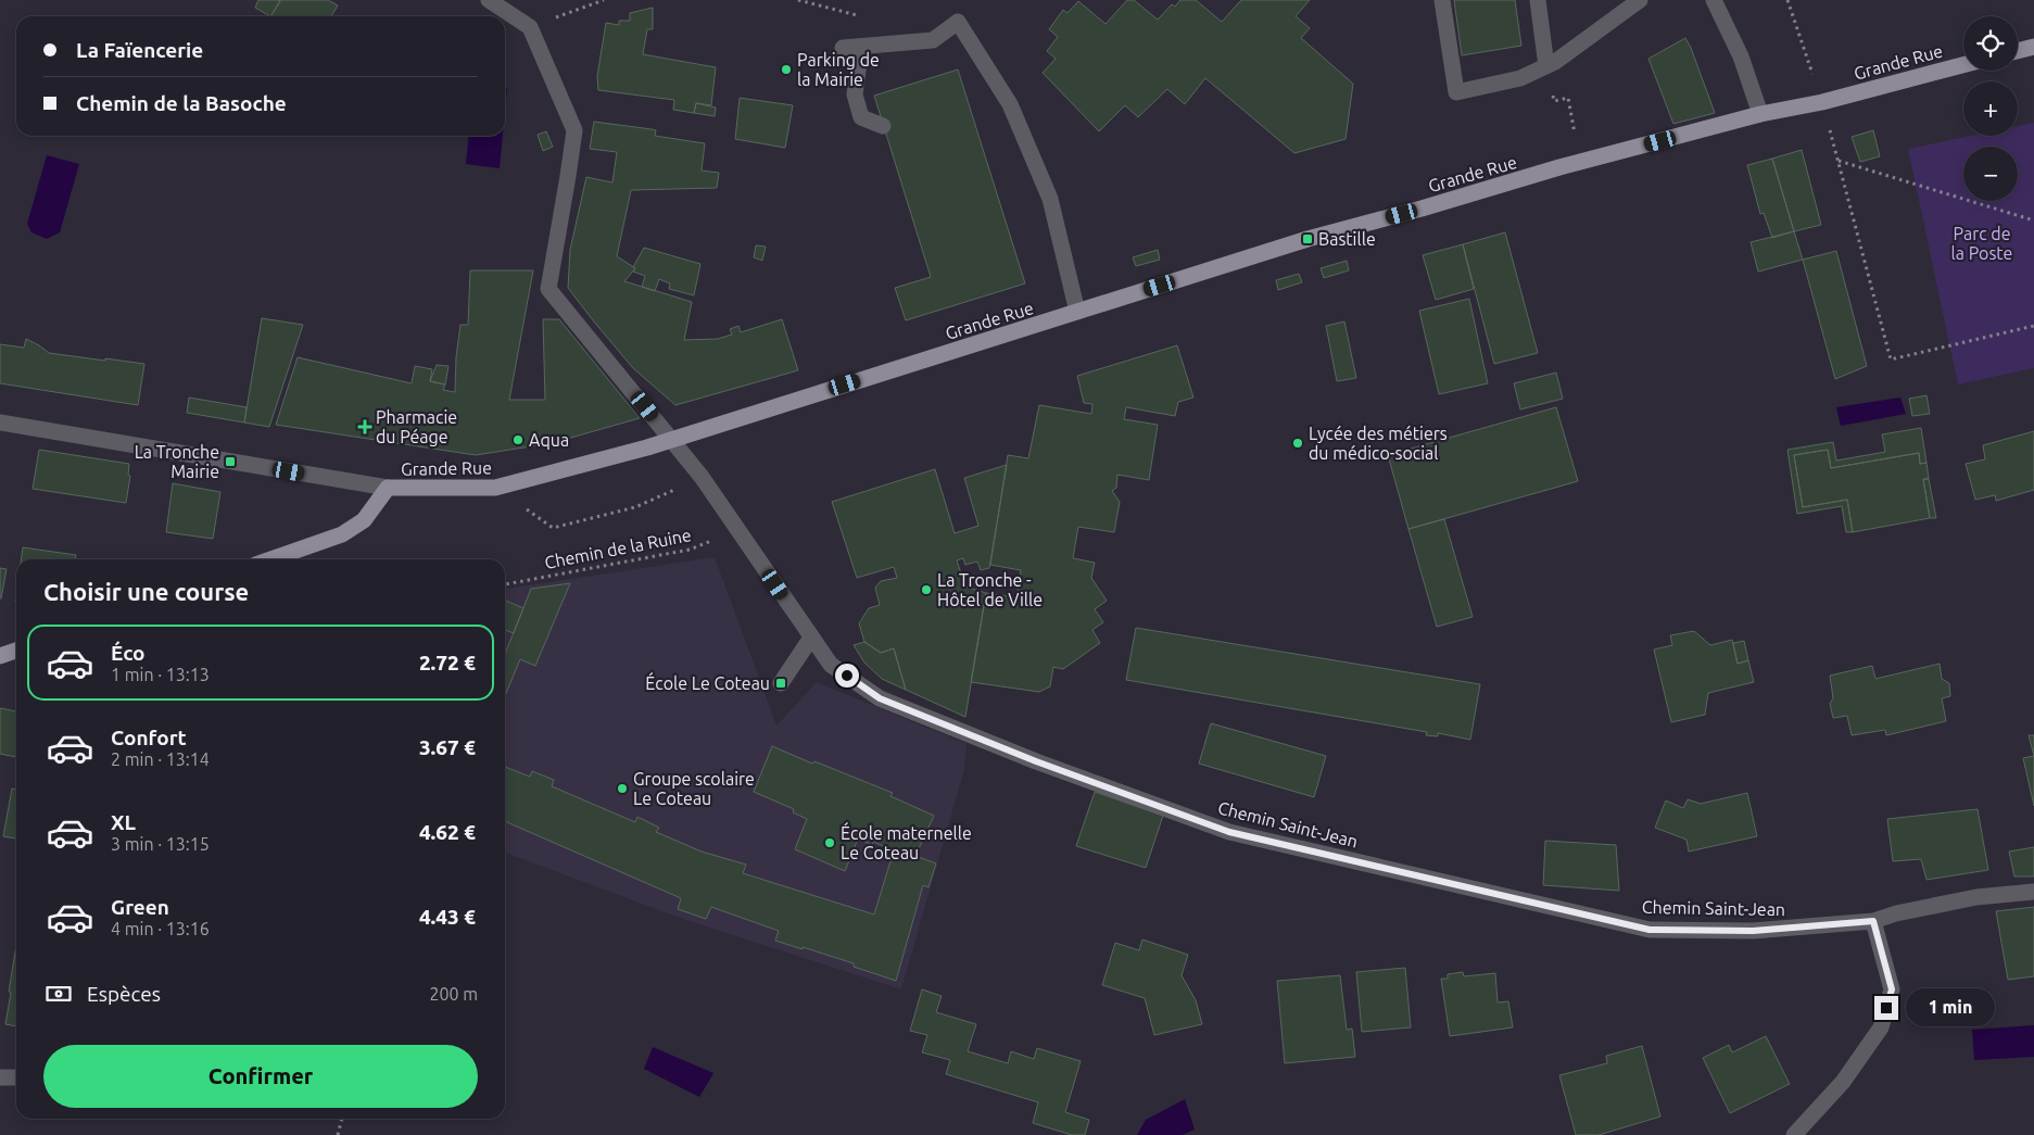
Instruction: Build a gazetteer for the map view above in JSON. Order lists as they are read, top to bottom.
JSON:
{
  "streets": {
    "main road": ["Grande Rue"],
    "street": ["Chemin Saint-Jean"],
    "path": ["Chemin de la Ruine"]
  },
  "crossings": [
    ["Grande Rue", "Chemin Saint-Jean"],
    ["Chemin de la Ruine", "Chemin Saint-Jean"]
  ],
  "parks": ["Parc de la Poste"],
  "places": {
    "other": [
      "Parking de la Mairie",
      "Aqua",
      "Lycée des métiers du médico-social",
      "La Tronche - Hôtel de Ville",
      "Groupe scolaire Le Coteau",
      "École maternelle Le Coteau"
    ],
    "transit": ["Bastille", "La Tronche Mairie", "École Le Coteau"],
    "health": ["Pharmacie du Péage"]
  },
  "page": {
    "map_buttons": ["+", "−"],
    "banner": ["La Faïencerie", "Chemin de la Basoche"],
    "heading": "Choisir une course",
    "list": [
      {
        "name": "Éco",
        "note": "1 min · 13:13",
        "value": "2.72 €"
      },
      {
        "name": "Confort",
        "note": "2 min · 13:14",
        "value": "3.67 €"
      },
      {
        "name": "XL",
        "note": "3 min · 13:15",
        "value": "4.62 €"
      },
      {
        "name": "Green",
        "note": "4 min · 13:16",
        "value": "4.43 €"
      }
    ],
    "pay": ["Espèces", "200 m"],
    "bubble": "1 min",
    "buttons": "Confirmer"
  }
}
